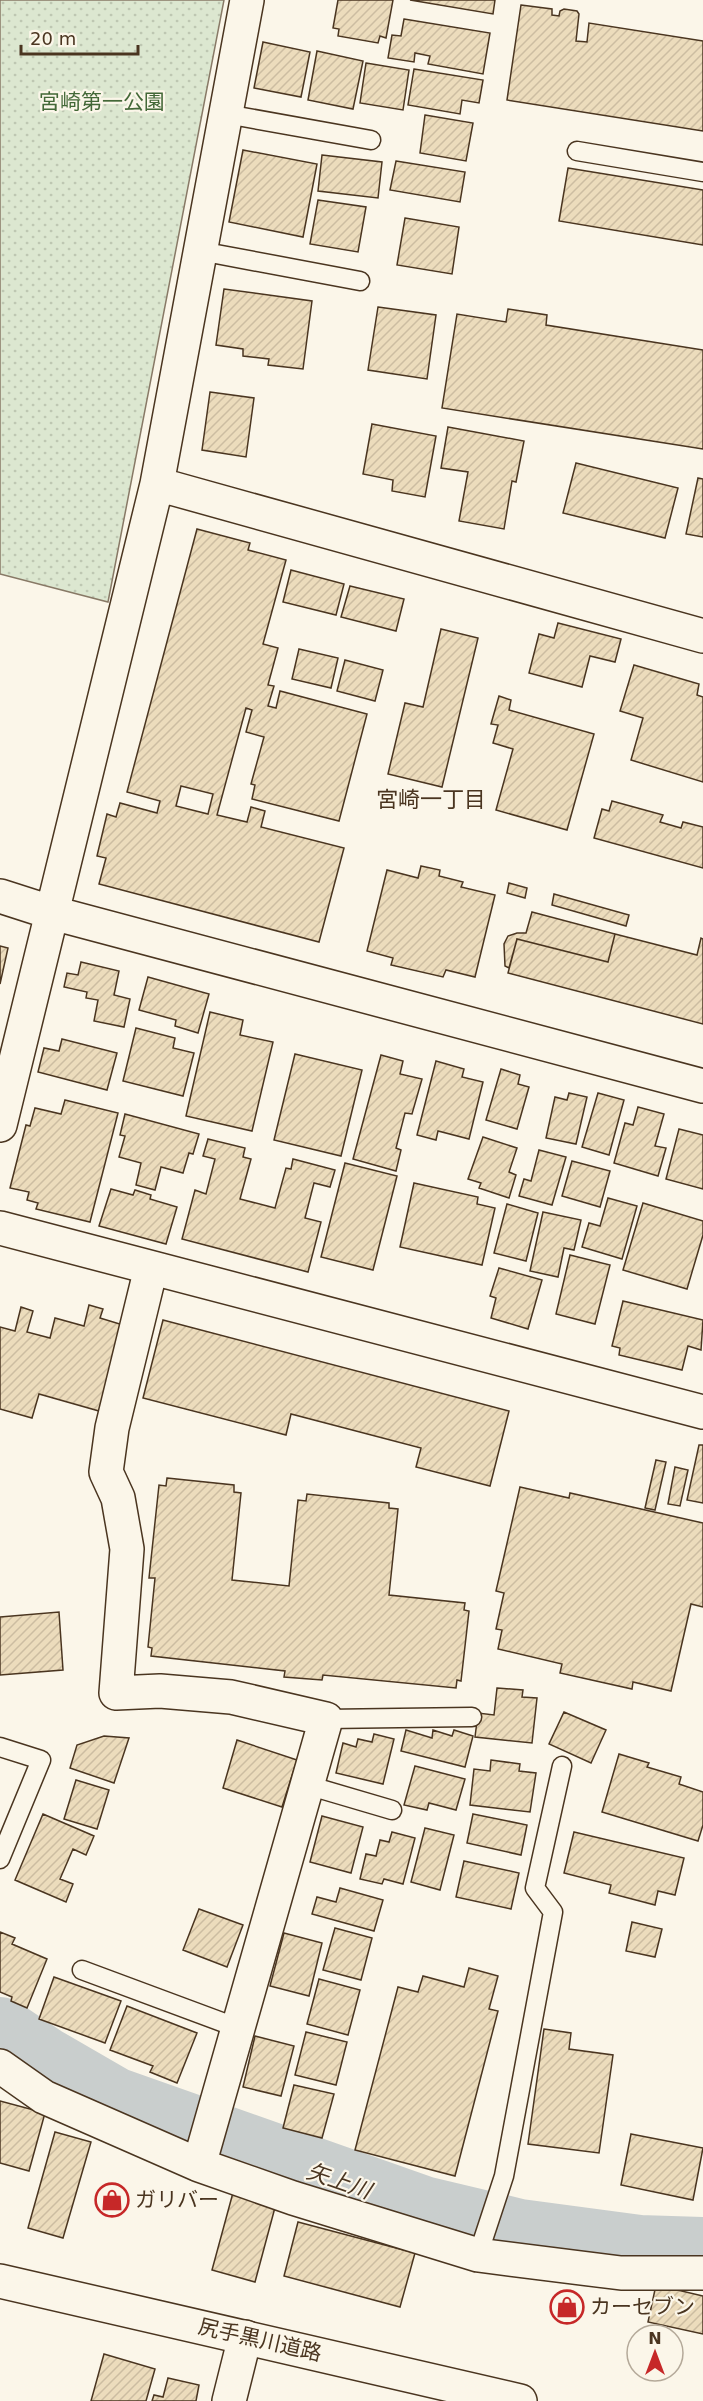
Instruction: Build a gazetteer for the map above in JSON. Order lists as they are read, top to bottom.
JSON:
{
  "streets": {
    "street": ["尻手黒川道路"]
  },
  "districts": ["宮崎一丁目"],
  "water": ["矢上川"],
  "parks": ["宮崎第一公園"],
  "places": {
    "shop": ["ガリバー", "カーセブン"]
  },
  "scale_bar": "20 m",
  "north": "top"
}
